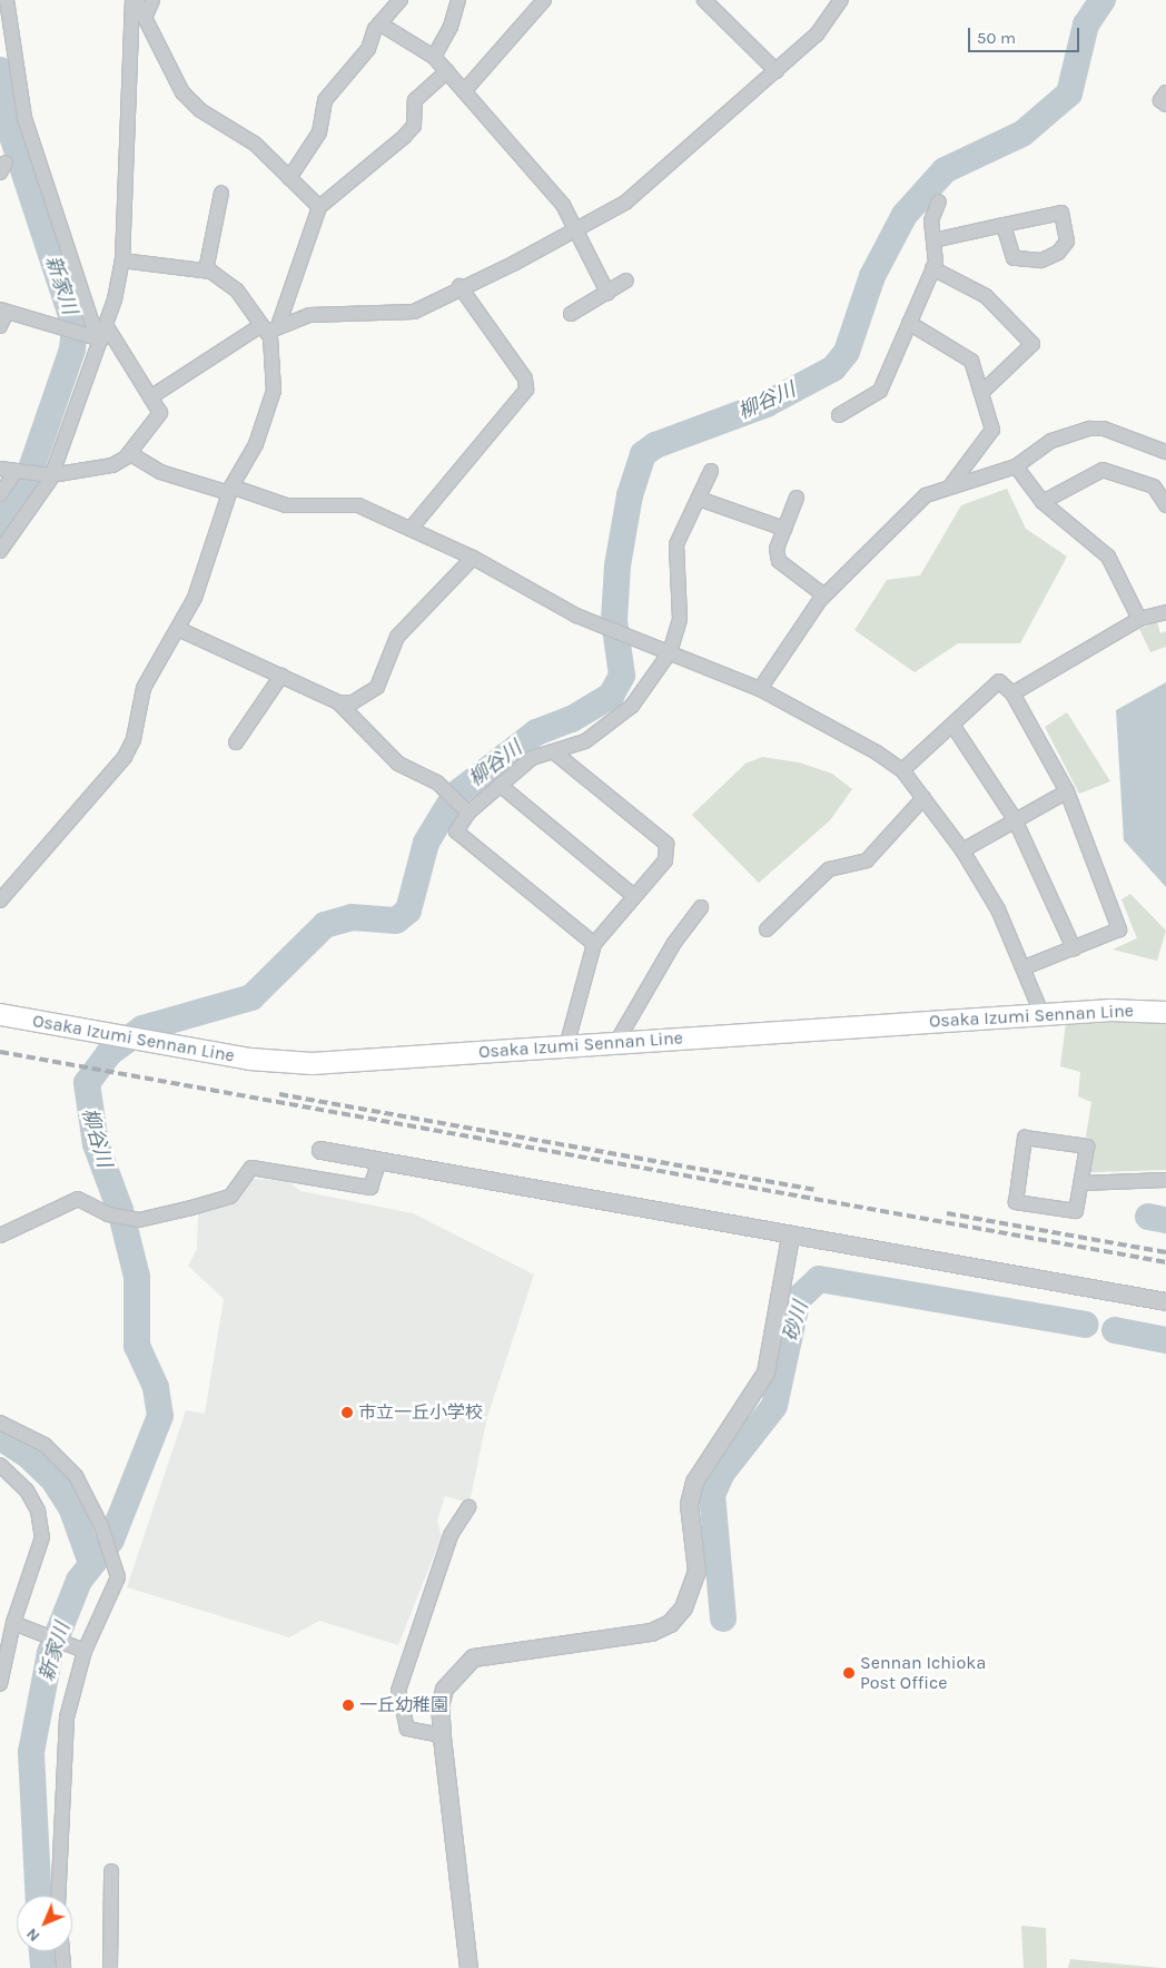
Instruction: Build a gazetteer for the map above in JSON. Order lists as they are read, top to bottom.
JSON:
{
  "streets": {
    "main road": ["Osaka Izumi Sennan Line"]
  },
  "water": ["新家川", "柳谷川", "砂川"],
  "places": ["市立一丘小学校", "Sennan Ichioka Post Office", "一丘幼稚園"],
  "scale_bar": "50 m",
  "north": "bottom left"
}
